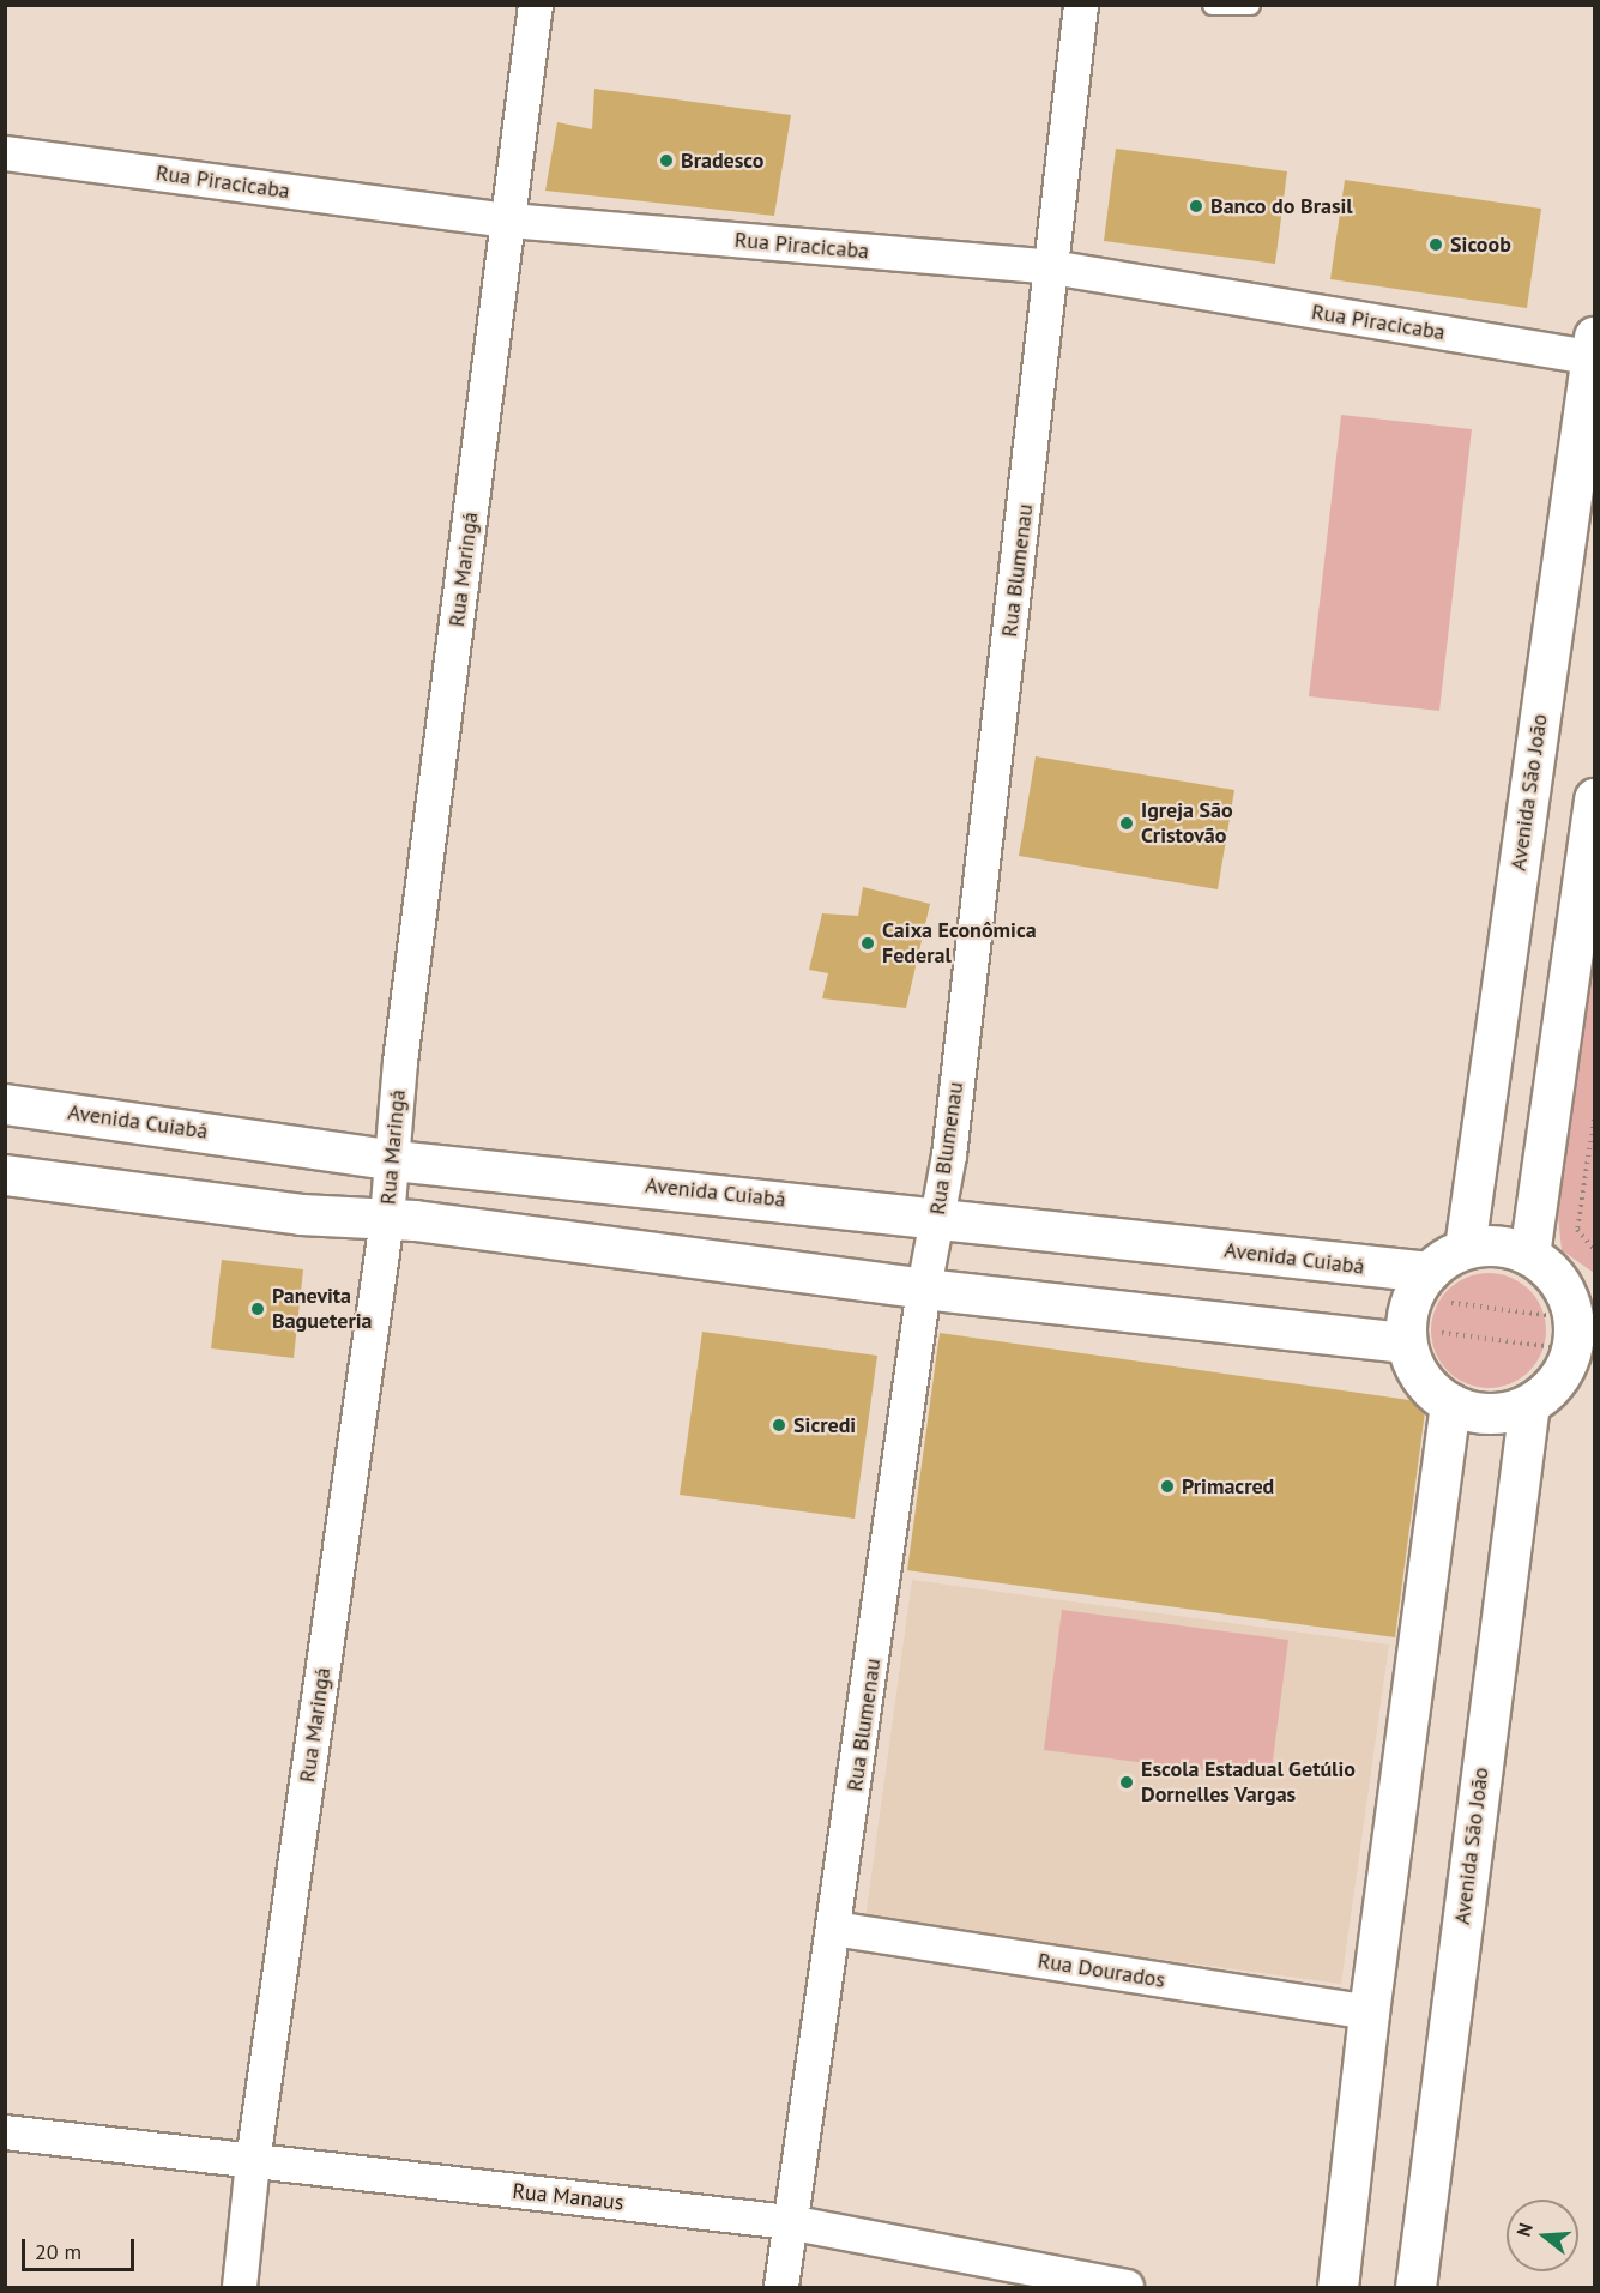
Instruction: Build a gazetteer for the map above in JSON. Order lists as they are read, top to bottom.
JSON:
{
  "streets": {
    "street": [
      "Rua Piracicaba",
      "Rua Maringá",
      "Rua Blumenau",
      "Avenida São João",
      "Avenida Cuiabá",
      "Rua Dourados",
      "Rua Manaus"
    ]
  },
  "crossings": [
    ["Rua Piracicaba", "Rua Maringá"],
    ["Rua Piracicaba", "Rua Blumenau"],
    ["Rua Piracicaba", "Avenida São João"],
    ["Rua Maringá", "Avenida Cuiabá"],
    ["Rua Maringá", "Rua Manaus"],
    ["Rua Blumenau", "Avenida Cuiabá"],
    ["Rua Blumenau", "Rua Dourados"],
    ["Rua Blumenau", "Rua Manaus"],
    ["Avenida São João", "Avenida Cuiabá"]
  ],
  "places": [
    "Bradesco",
    "Banco do Brasil",
    "Sicoob",
    "Igreja São Cristovão",
    "Caixa Econômica Federal",
    "Panevita Bagueteria",
    "Sicredi",
    "Primacred",
    "Escola Estadual Getúlio Dornelles Vargas"
  ],
  "scale_bar": "20 m",
  "north": "left"
}
